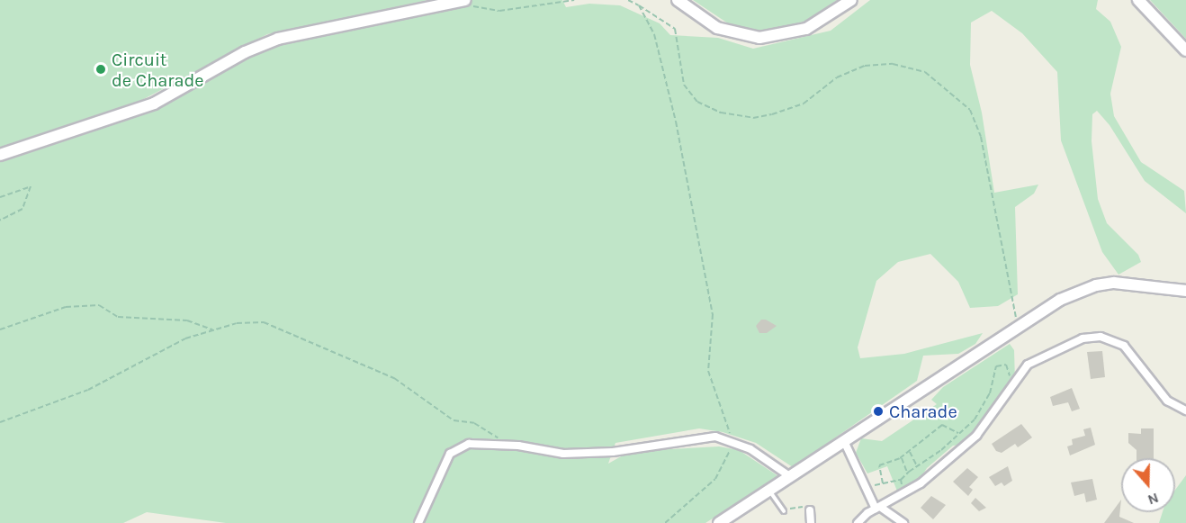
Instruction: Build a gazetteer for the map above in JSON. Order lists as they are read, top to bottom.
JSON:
{
  "places": ["Circuit de Charade", "Charade"],
  "north": "bottom"
}
